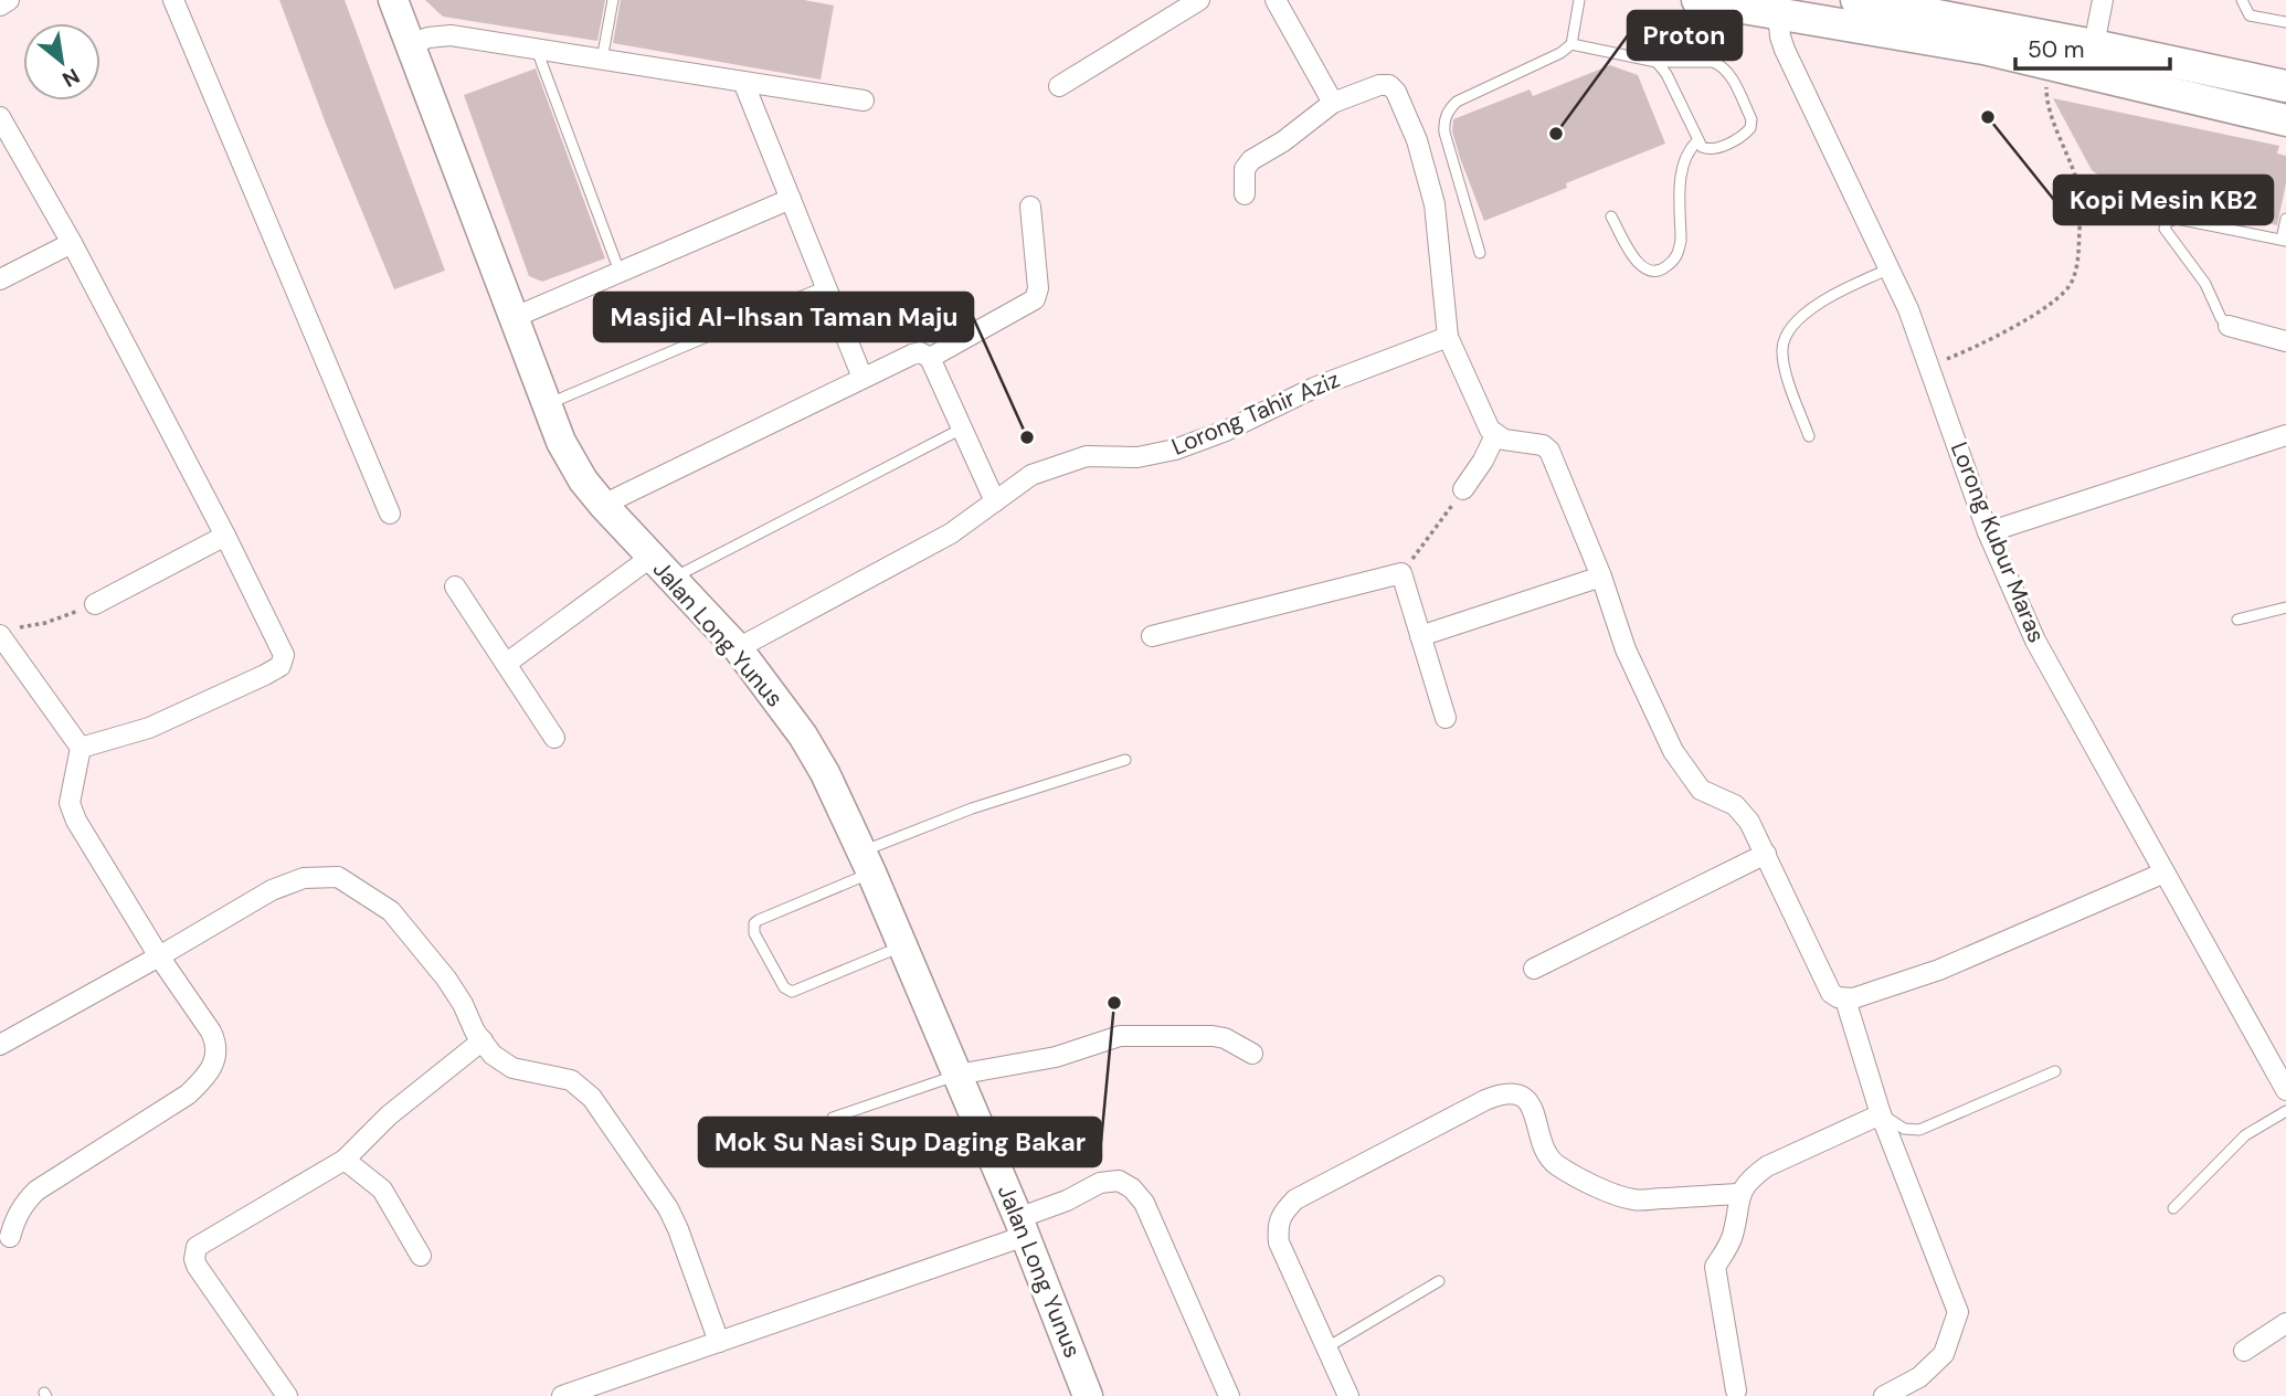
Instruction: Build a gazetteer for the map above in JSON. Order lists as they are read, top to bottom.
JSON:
{
  "streets": {
    "main road": ["Jalan Long Yunus"],
    "street": ["Lorong Tahir Aziz", "Lorong Kubur Maras"]
  },
  "crossings": [
    ["Lorong Tahir Aziz", "Jalan Long Yunus"]
  ],
  "places": [
    "Kopi Mesin KB2",
    "Proton",
    "Masjid Al-Ihsan Taman Maju",
    "Mok Su Nasi Sup Daging Bakar"
  ],
  "scale_bar": "50 m",
  "north": "bottom right"
}
